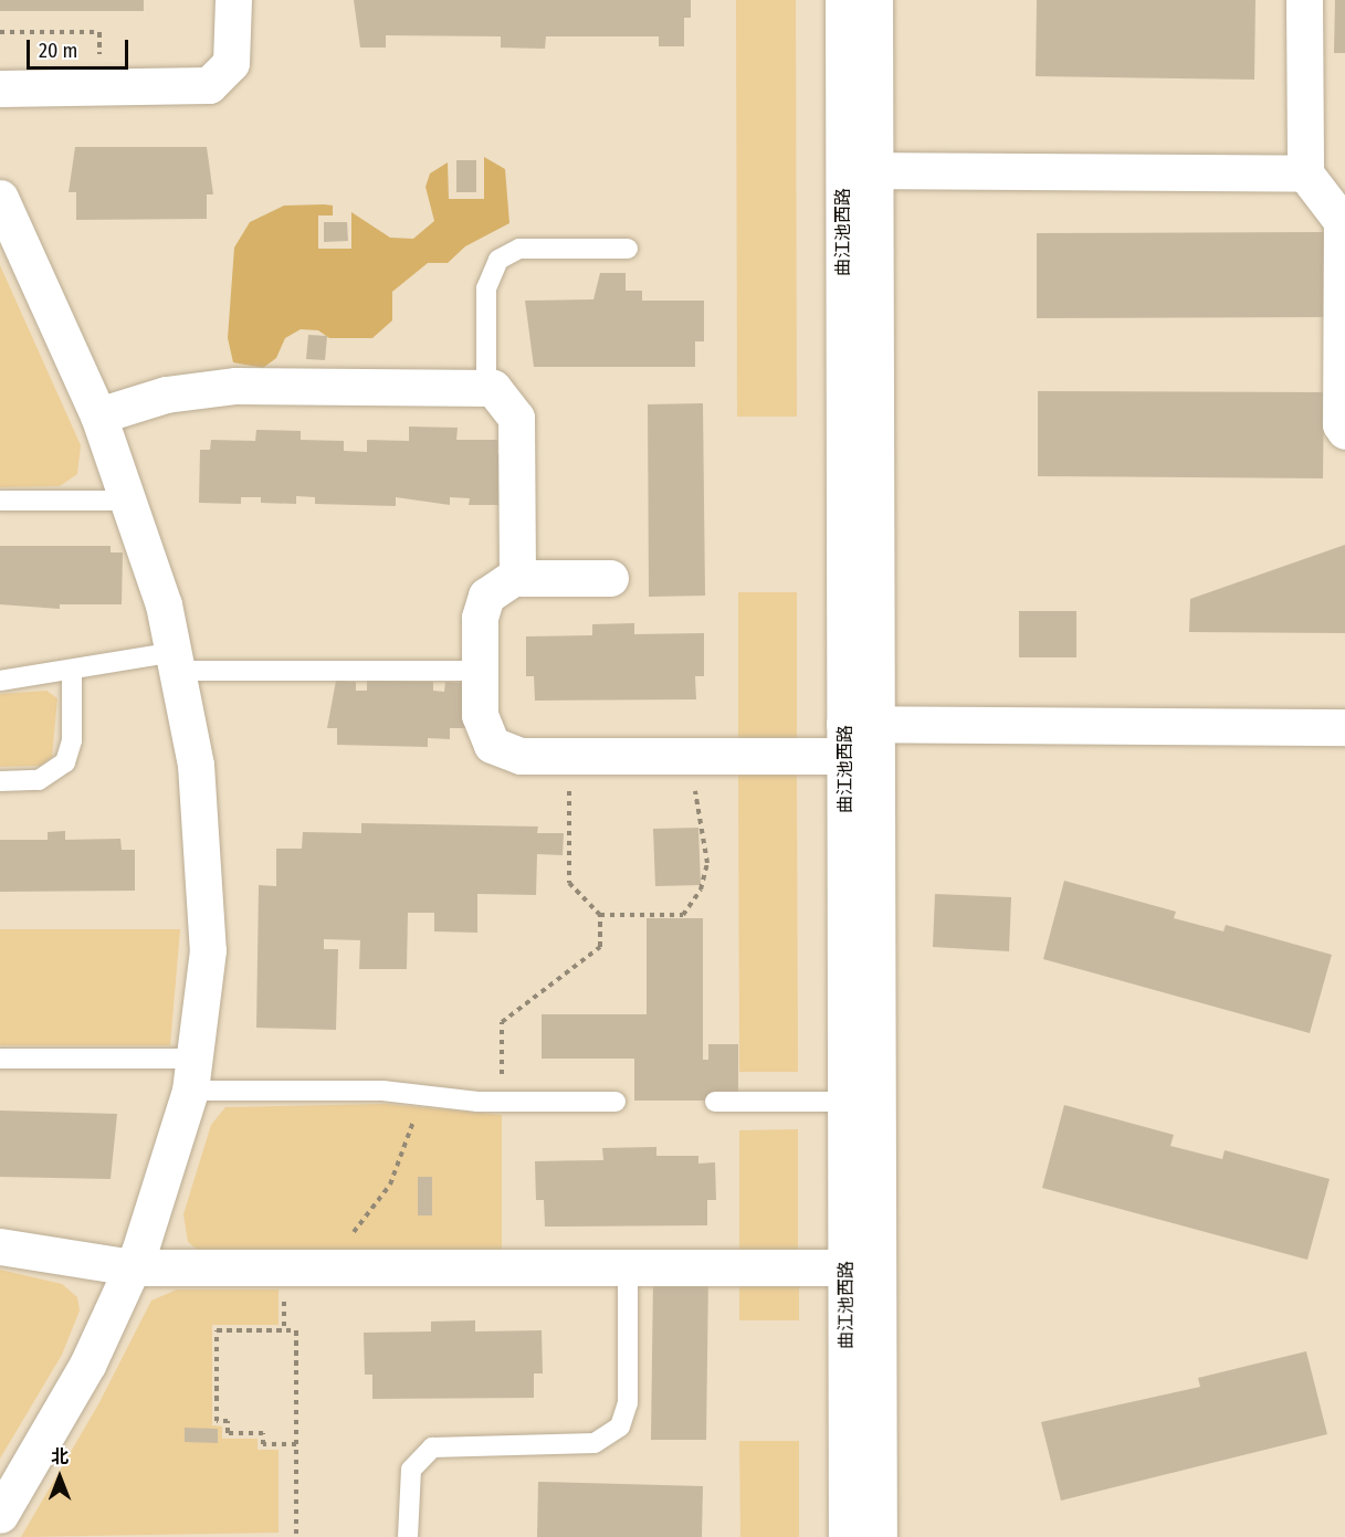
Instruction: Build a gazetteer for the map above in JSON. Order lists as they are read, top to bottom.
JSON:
{
  "streets": {
    "street": ["曲江池西路"]
  },
  "scale_bar": "20 m",
  "north": "top"
}
